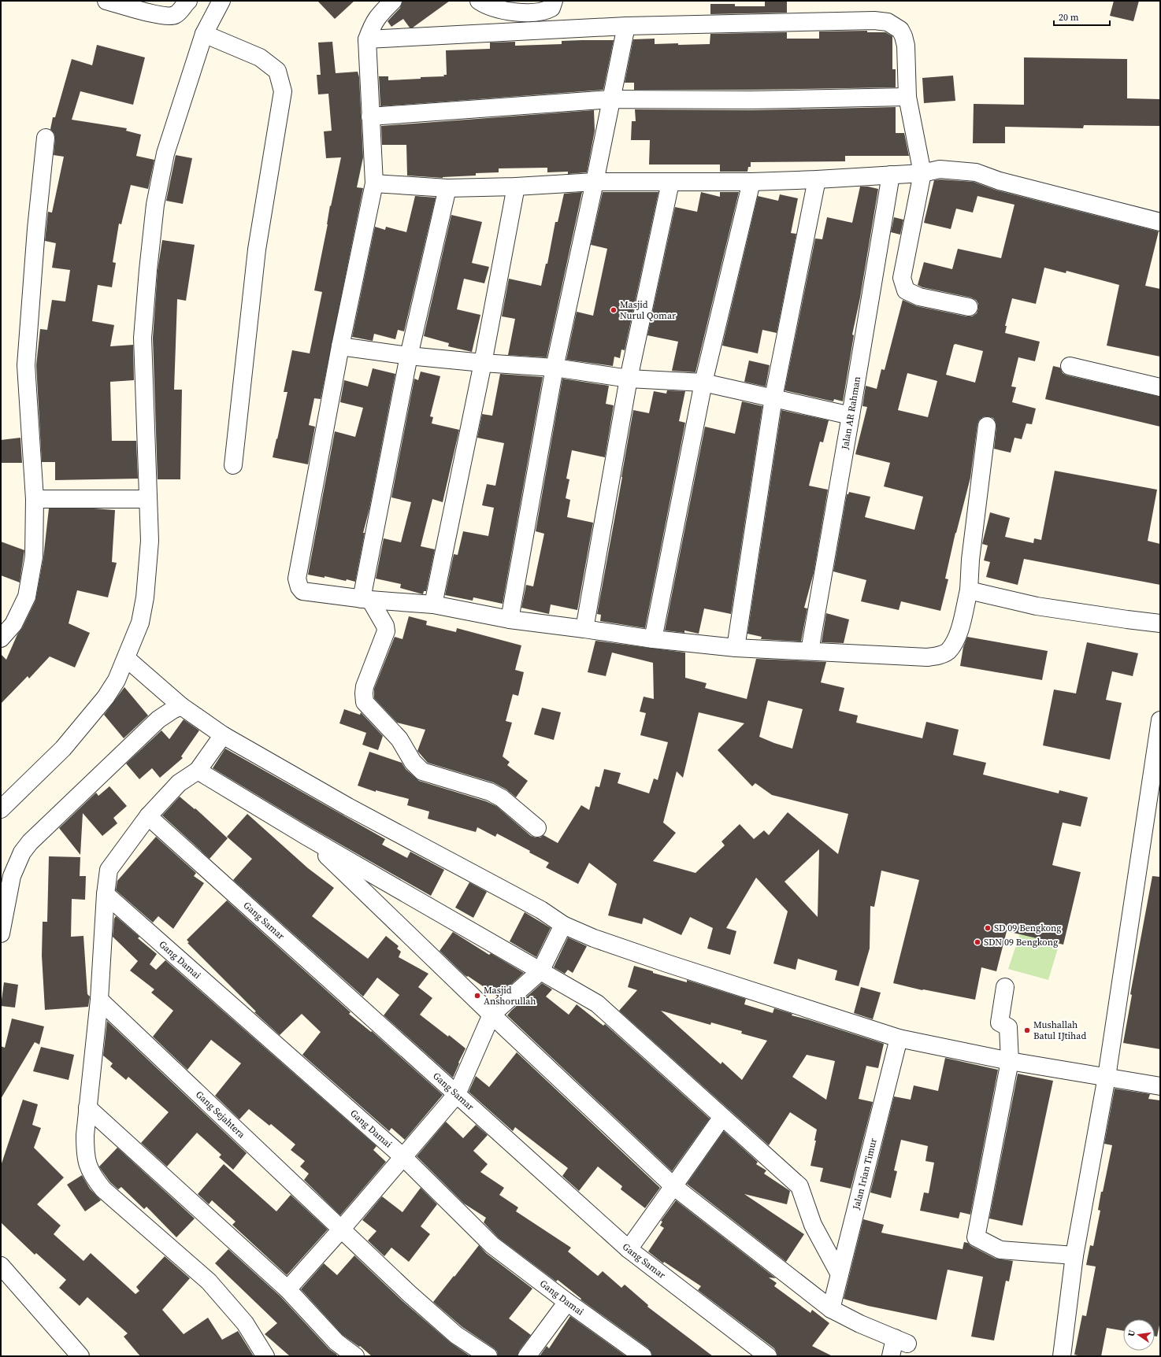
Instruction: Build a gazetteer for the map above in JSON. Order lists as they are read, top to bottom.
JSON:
{
  "streets": {
    "street": [
      "Jalan AR Rahman",
      "Gang Samar",
      "Gang Damai",
      "Gang Sejahtera",
      "Jalan Irian Timur"
    ]
  },
  "places": [
    "Masjid Nurul Qomar",
    "SD 09 Bengkong",
    "SDN 09 Bengkong",
    "Masjid Anshorullah",
    "Mushallah Batul IJtihad"
  ],
  "scale_bar": "20 m",
  "north": "left"
}
